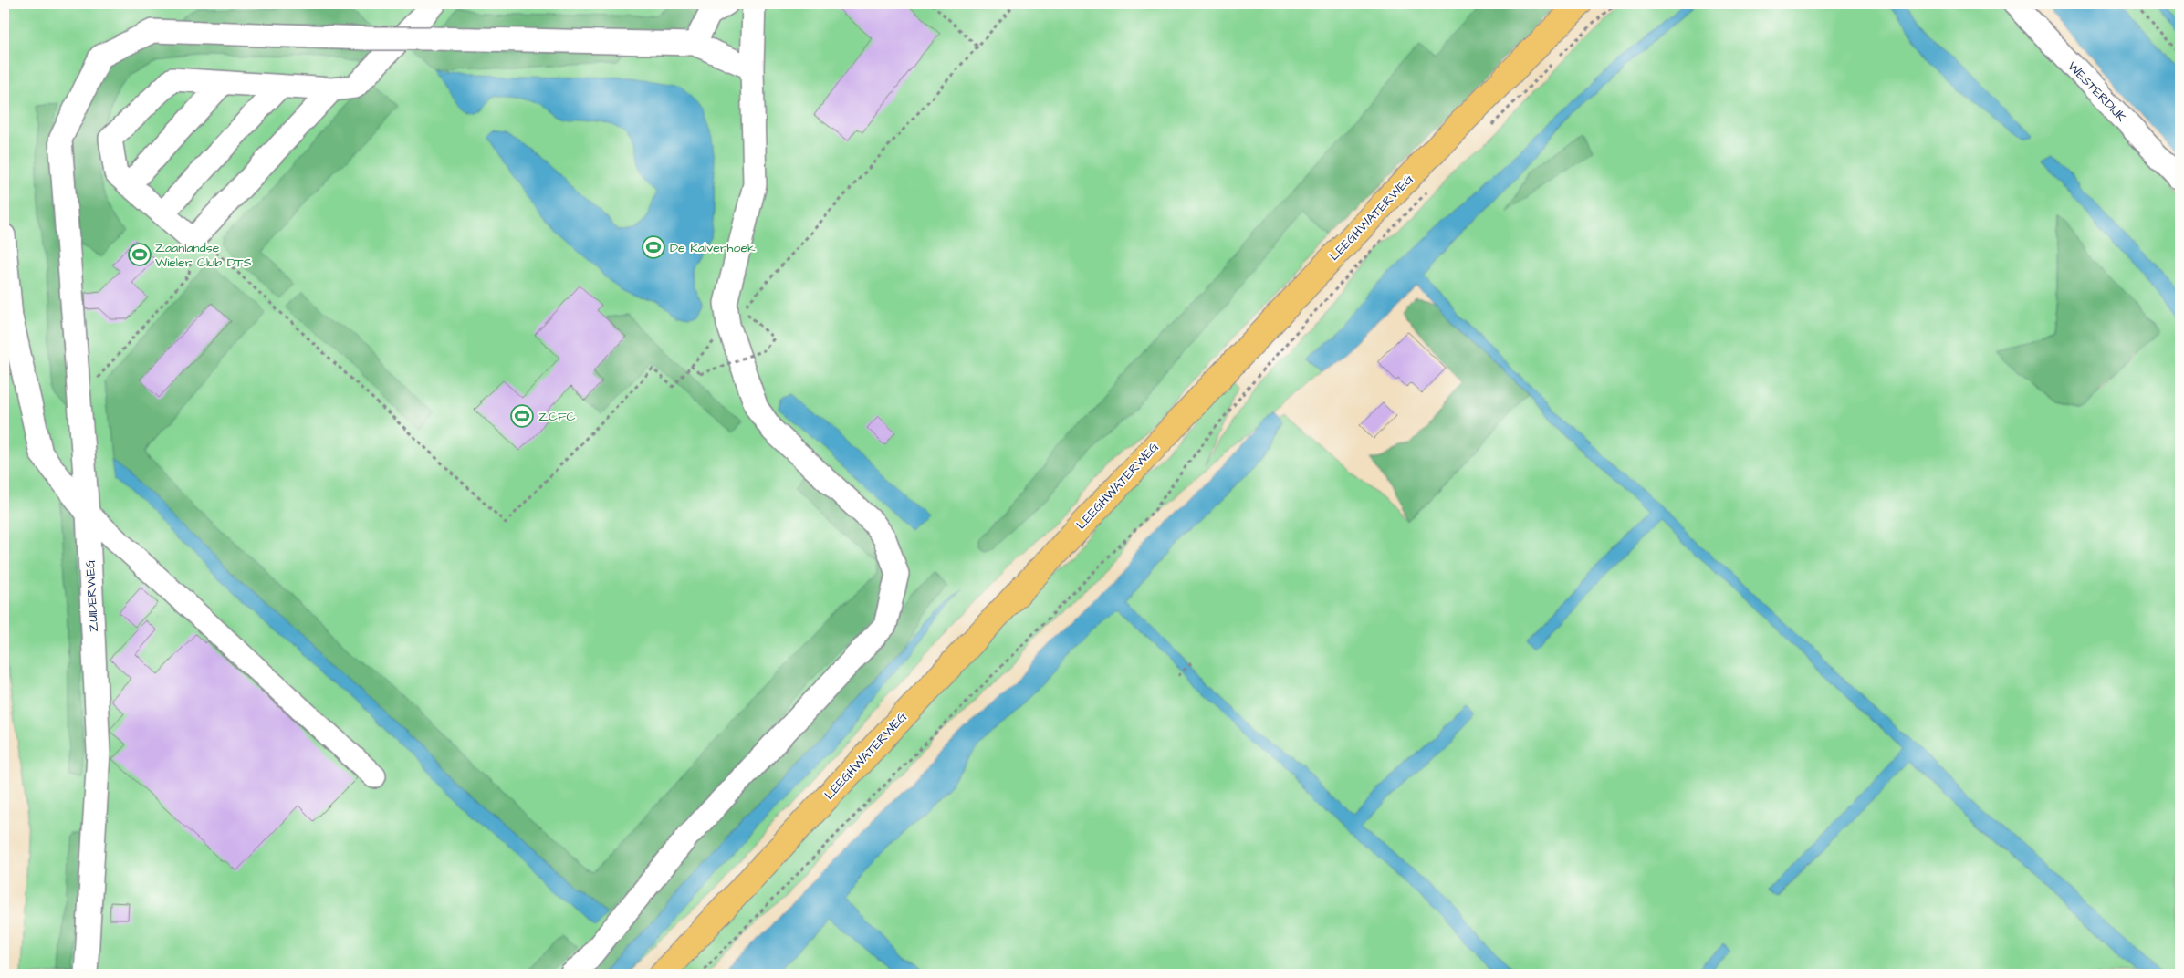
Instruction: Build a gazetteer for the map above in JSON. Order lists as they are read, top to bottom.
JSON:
{
  "streets": {
    "main road": ["LEEGHWATERWEG"],
    "street": ["WESTERDIJK", "ZUIDERWEG"]
  },
  "places": {
    "sports": ["De Kalverhoek", "Zaanlandse Wieler Club DTS", "ZCFC"]
  }
}
